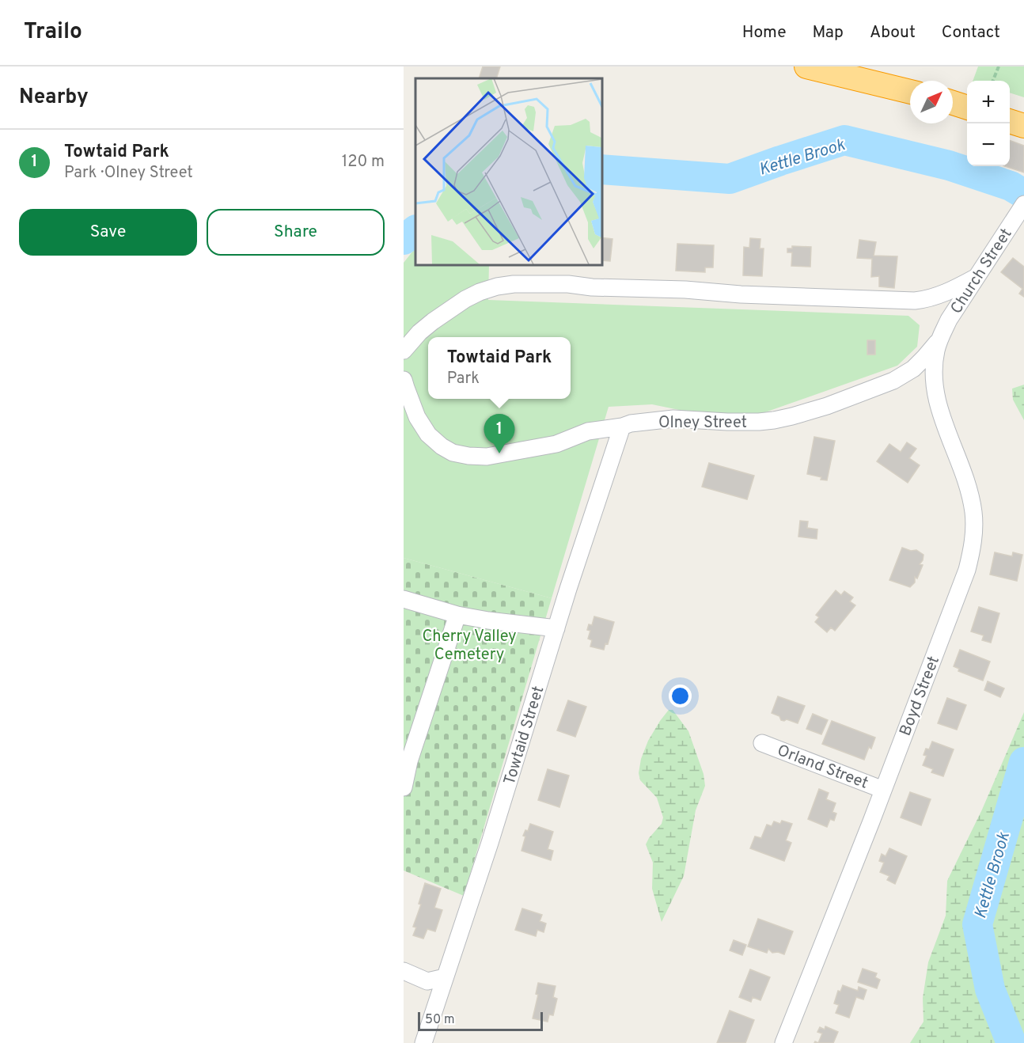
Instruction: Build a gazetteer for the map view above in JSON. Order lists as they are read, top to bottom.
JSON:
{
  "streets": {
    "street": [
      "Church Street",
      "Olney Street",
      "Boyd Street",
      "Towtaid Street",
      "Orland Street"
    ]
  },
  "crossings": [
    ["Church Street", "Olney Street"],
    ["Church Street", "Boyd Street"],
    ["Olney Street", "Boyd Street"],
    ["Olney Street", "Towtaid Street"],
    ["Boyd Street", "Orland Street"]
  ],
  "water": ["Kettle Brook"],
  "parks": ["Cherry Valley Cemetery"],
  "scale_bar": "50 m",
  "north": "top right",
  "page": {
    "header": "Trailo",
    "nav": [
      "Home",
      "Map",
      "About",
      "Contact"
    ],
    "heading": "Nearby",
    "map_buttons": ["+", "−"],
    "list": [
      {
        "mark": "1",
        "name": "Towtaid Park",
        "note": "Park · Olney Street",
        "value": "120 m"
      }
    ],
    "buttons": ["Save", "Share"],
    "popup": ["Towtaid Park", "Park"],
    "pins": "1",
    "scale": "50 m"
  }
}
